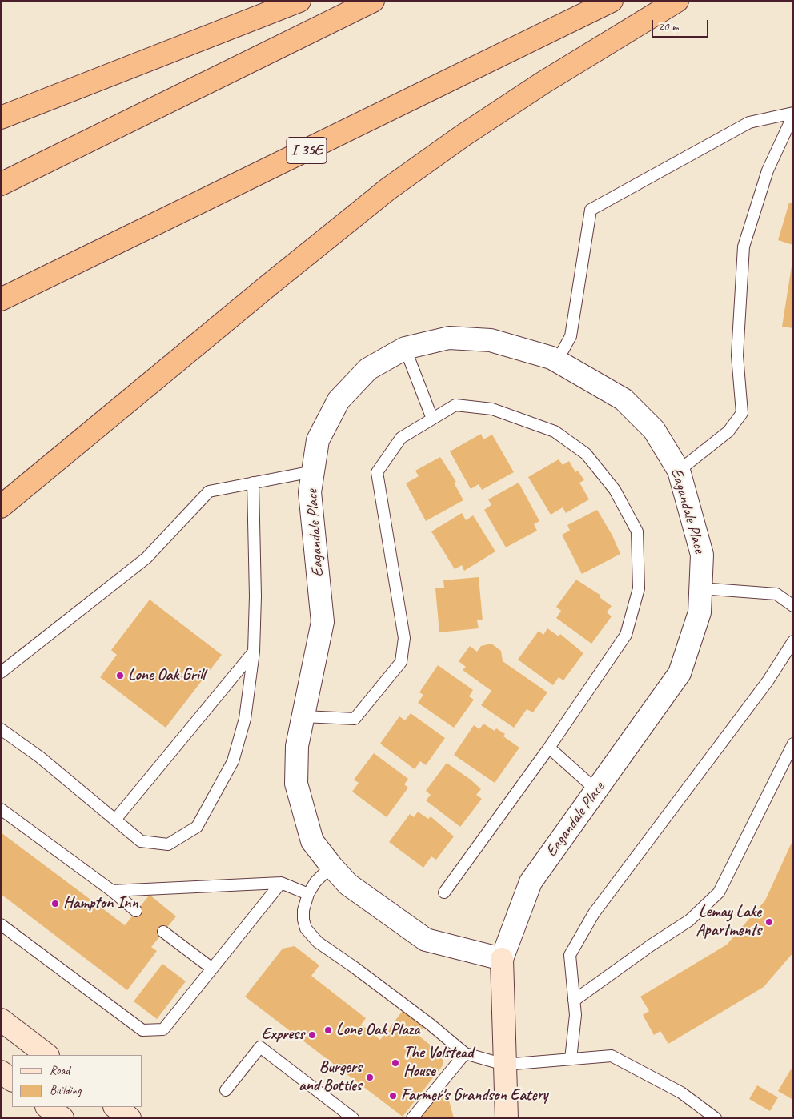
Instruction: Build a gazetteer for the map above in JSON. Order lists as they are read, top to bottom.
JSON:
{
  "streets": {
    "highway": ["I 35E"],
    "street": ["Eagandale Place"]
  },
  "places": [
    "Lone Oak Grill",
    "Hampton Inn",
    "Lemay Lake Apartments",
    "Lone Oak Plaza",
    "Express",
    "The Volstead House",
    "Burgers and Bottles",
    "Farmer's Grandson Eatery"
  ],
  "legend": ["Road", "Building"],
  "scale_bar": "20 m"
}
